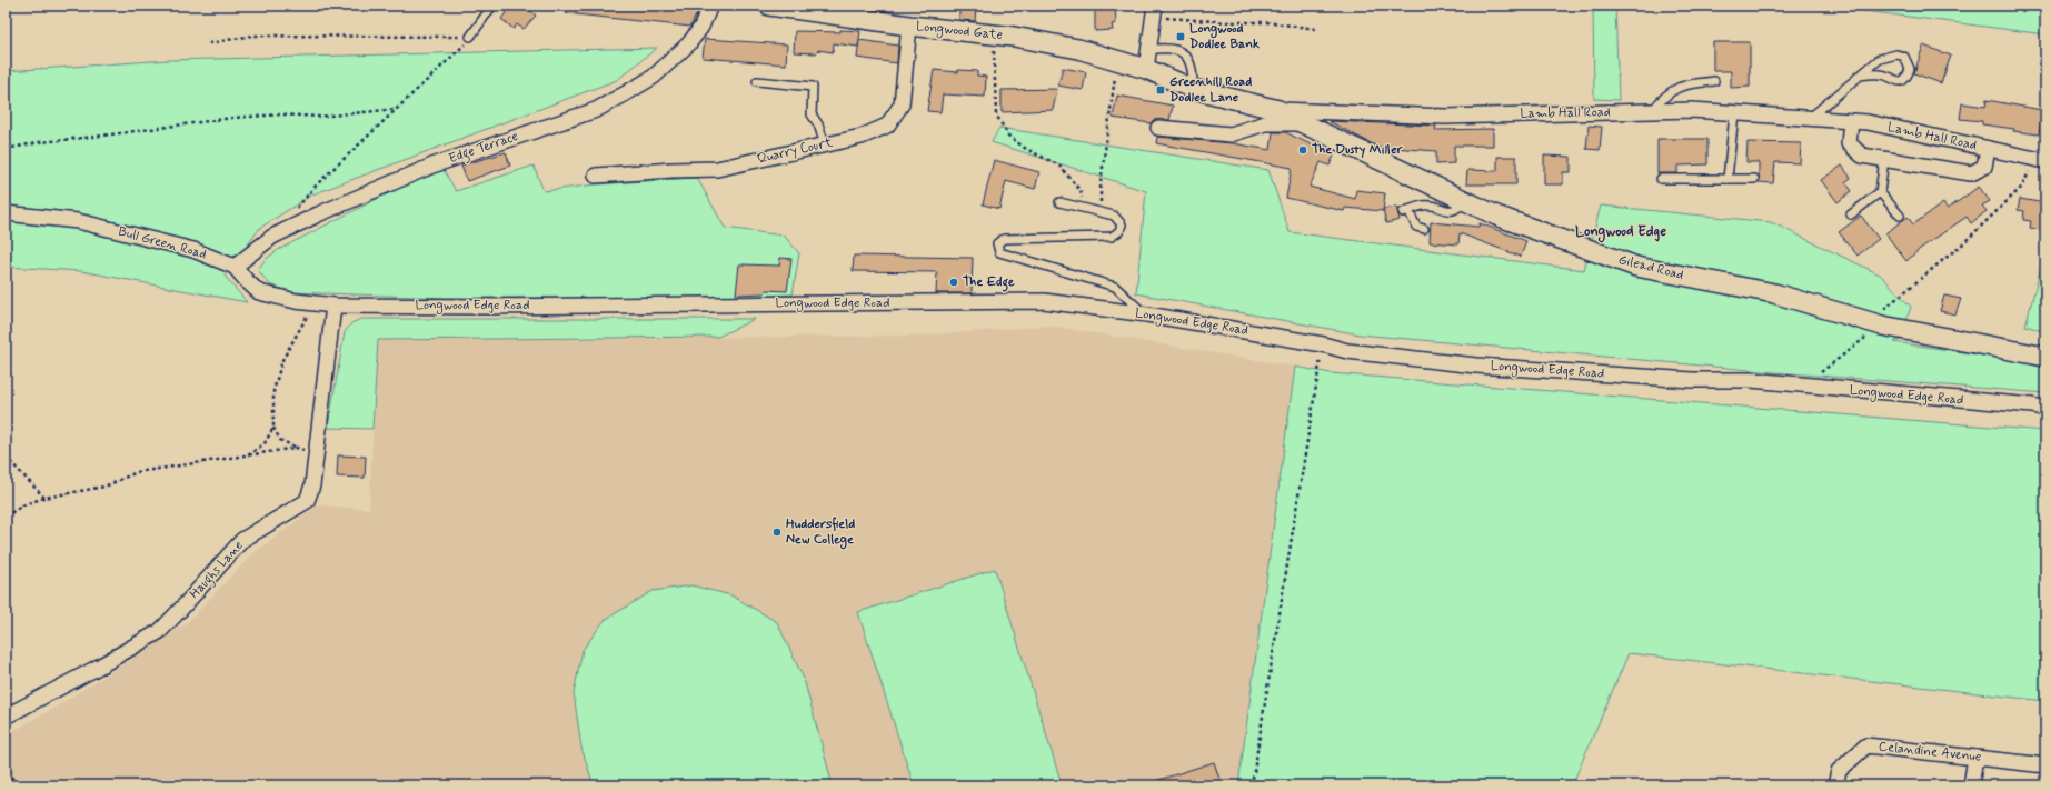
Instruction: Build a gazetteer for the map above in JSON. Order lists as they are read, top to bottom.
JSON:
{
  "streets": {
    "street": [
      "Longwood Gate",
      "Lamb Hall Road",
      "Edge Terrace",
      "Quarry Court",
      "Bull Green Road",
      "Gilead Road",
      "Longwood Edge Road",
      "Haughs Lane",
      "Celandine Avenue"
    ]
  },
  "crossings": [
    ["Longwood Gate", "Quarry Court"],
    ["Longwood Gate", "Gilead Road"],
    ["Lamb Hall Road", "Gilead Road"],
    ["Edge Terrace", "Bull Green Road"],
    ["Bull Green Road", "Longwood Edge Road"],
    ["Bull Green Road", "Haughs Lane"],
    ["Longwood Edge Road", "Haughs Lane"]
  ],
  "districts": ["Longwood Edge"],
  "places": {
    "transit": ["Longwood Dodlee Bank", "Greenhill Road Dodlee Lane"],
    "other": ["The Dusty Miller", "The Edge", "Huddersfield New College"]
  }
}
